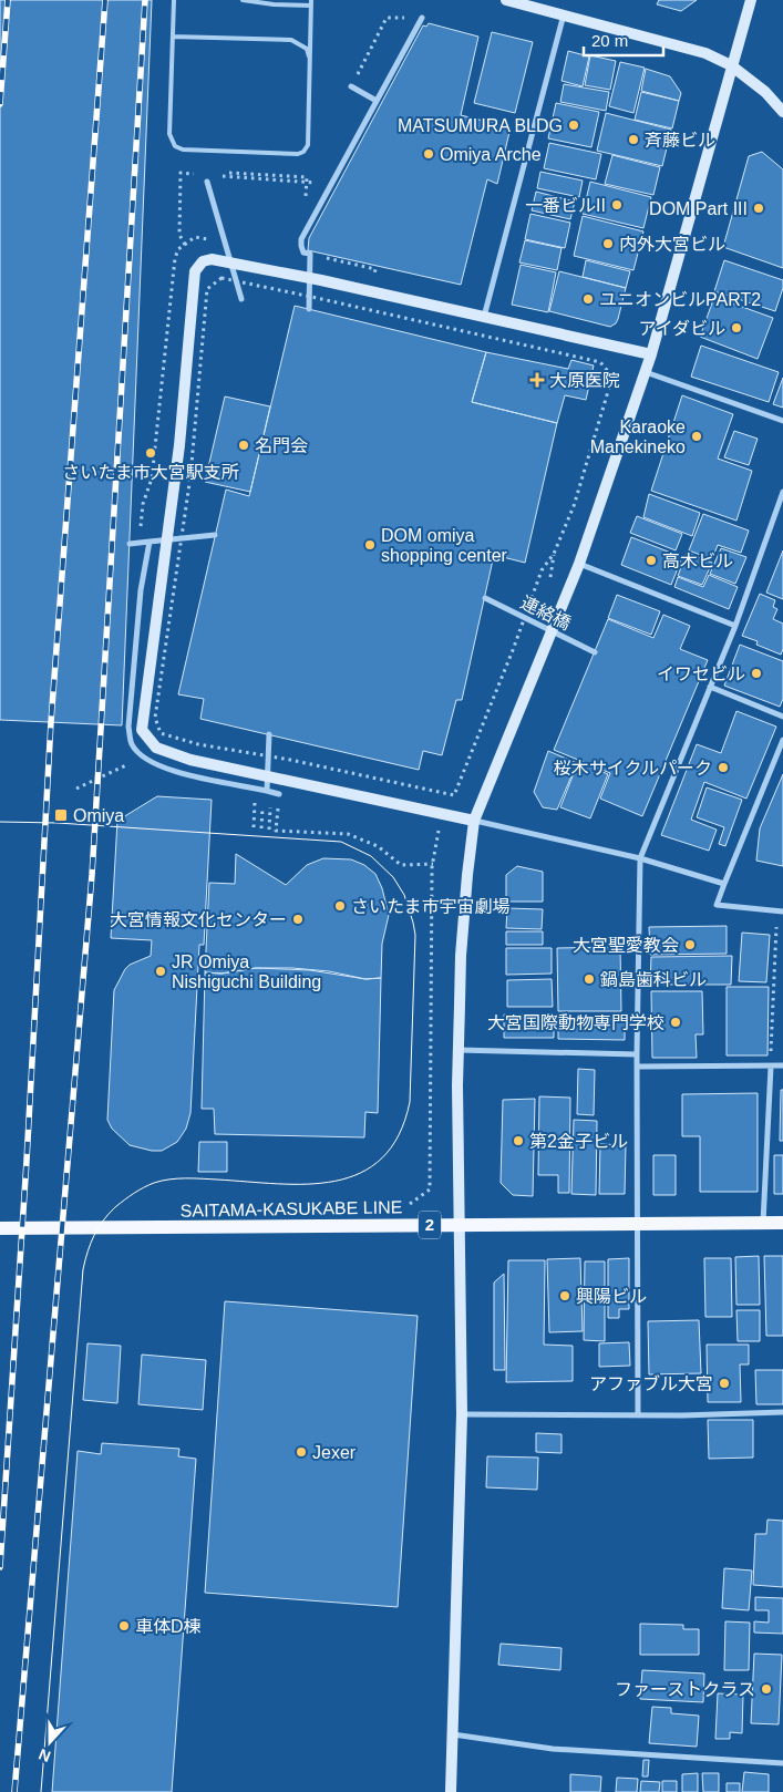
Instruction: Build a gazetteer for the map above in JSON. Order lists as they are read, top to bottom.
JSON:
{
  "streets": {
    "main road": ["SAITAMA-KASUKABE LINE", "2"],
    "street": ["連絡橋"]
  },
  "places": {
    "other": [
      "MATSUMURA BLDG",
      "斉藤ビル",
      "Omiya Arche",
      "一番ビルII",
      "DOM Part III",
      "内外大宮ビル",
      "ユニオンビルPART2",
      "アイダビル",
      "Karaoke Manekineko",
      "名門会",
      "さいたま市大宮駅支所",
      "DOM omiya shopping center",
      "高木ビル",
      "イワセビル",
      "桜木サイクルパーク",
      "さいたま市宇宙劇場",
      "大宮情報文化センター",
      "大宮聖愛教会",
      "JR Omiya Nishiguchi Building",
      "鍋島歯科ビル",
      "大宮国際動物専門学校",
      "第2金子ビル",
      "興陽ビル",
      "アファブル大宮",
      "Jexer",
      "車体D棟",
      "ファーストクラス"
    ],
    "health": ["大原医院"],
    "transit": ["Omiya"]
  },
  "scale_bar": "20 m",
  "north": "bottom"
}
